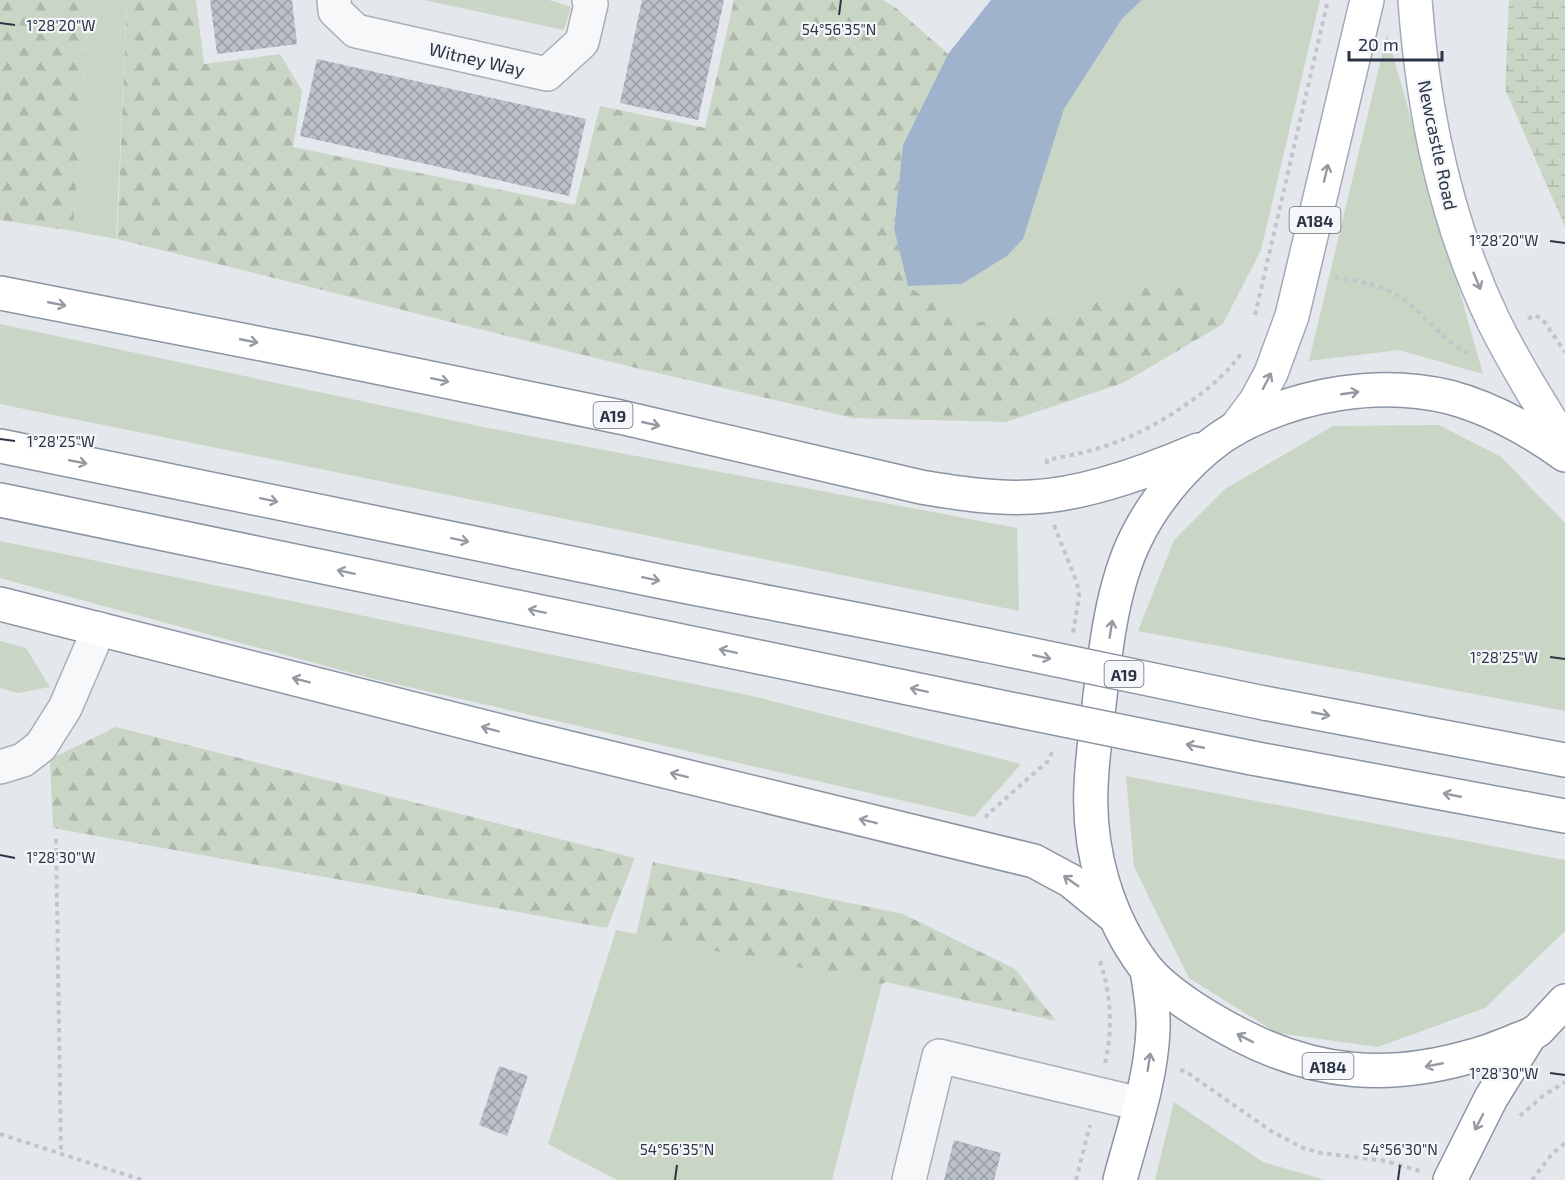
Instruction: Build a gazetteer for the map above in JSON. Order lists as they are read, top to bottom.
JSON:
{
  "streets": {
    "main road": ["Newcastle Road", "A184", "A19"],
    "lane": ["Witney Way"]
  },
  "crossings": [
    ["A184", "A19"]
  ],
  "one_way": ["Newcastle Road"],
  "scale_bar": "20 m",
  "coordinates": [
    "1°28'20\"W",
    "54°56'35\"N",
    "1°28'25\"W",
    "1°28'30\"W",
    "54°56'30\"N"
  ]
}
